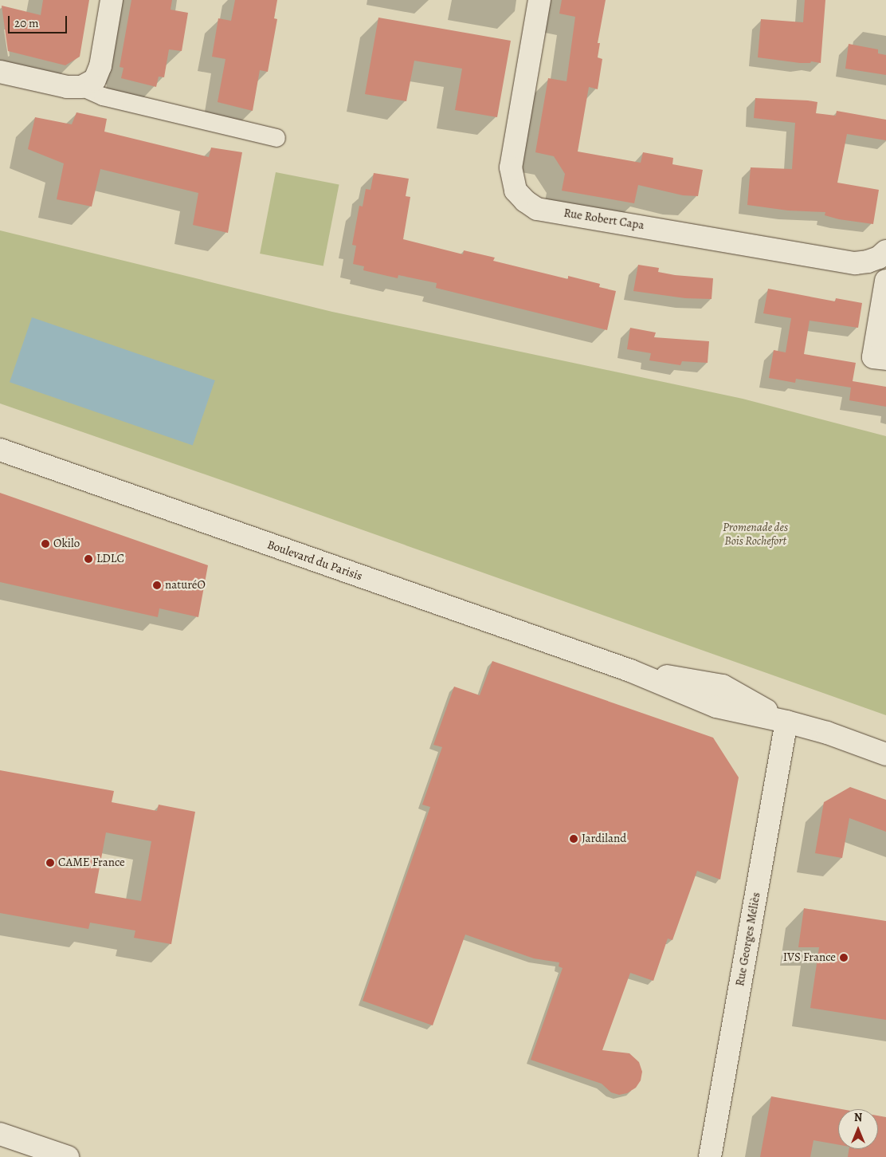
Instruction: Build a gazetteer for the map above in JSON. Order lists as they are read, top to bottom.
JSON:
{
  "streets": {
    "street": ["Rue Robert Capa", "Boulevard du Parisis", "Rue Georges Méliès"]
  },
  "crossings": [
    ["Boulevard du Parisis", "Rue Georges Méliès"]
  ],
  "parks": ["Promenade des Bois Rochefort"],
  "places": [
    "Okilo",
    "LDLC",
    "naturéO",
    "Jardiland",
    "CAME France",
    "IVS France"
  ],
  "scale_bar": "20 m",
  "north": "top"
}
